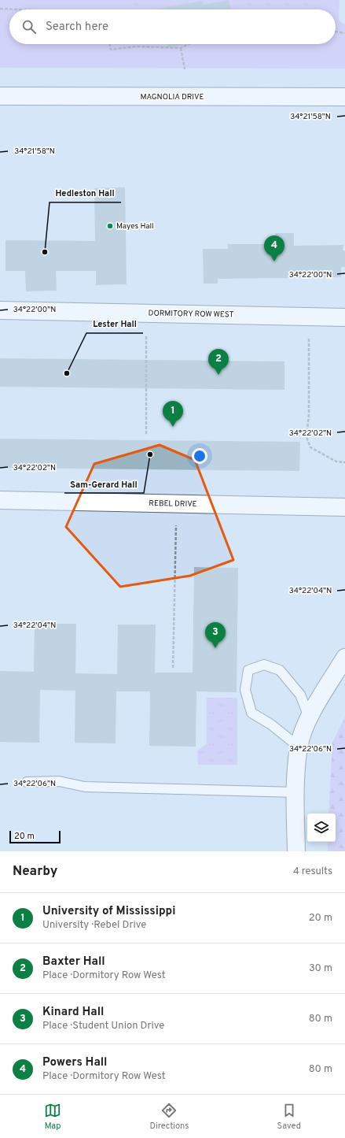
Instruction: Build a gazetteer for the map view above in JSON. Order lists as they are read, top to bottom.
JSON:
{
  "streets": {
    "street": ["MAGNOLIA DRIVE", "DORMITORY ROW WEST", "REBEL DRIVE"]
  },
  "places": [
    "Mayes Hall",
    "Hedleston Hall",
    "Lester Hall",
    "Sam-Gerard Hall"
  ],
  "scale_bar": "20 m",
  "page": {
    "search": "Search here",
    "pins": [
      "4",
      "2",
      "1",
      "3"
    ],
    "scale": "20 m",
    "heading": ["Nearby", "4 results"],
    "list": [
      {
        "mark": "1",
        "name": "University of Mississippi",
        "note": "University · Rebel Drive",
        "value": "20 m"
      },
      {
        "mark": "2",
        "name": "Baxter Hall",
        "note": "Place · Dormitory Row West",
        "value": "30 m"
      },
      {
        "mark": "3",
        "name": "Kinard Hall",
        "note": "Place · Student Union Drive",
        "value": "80 m"
      },
      {
        "mark": "4",
        "name": "Powers Hall",
        "note": "Place · Dormitory Row West",
        "value": "80 m"
      }
    ],
    "nav": ["Map", "Directions", "Saved"]
  },
  "coordinates": [
    "34°21'58\"N",
    "34°22'00\"N",
    "34°22'02\"N",
    "34°22'04\"N",
    "34°22'06\"N"
  ]
}
